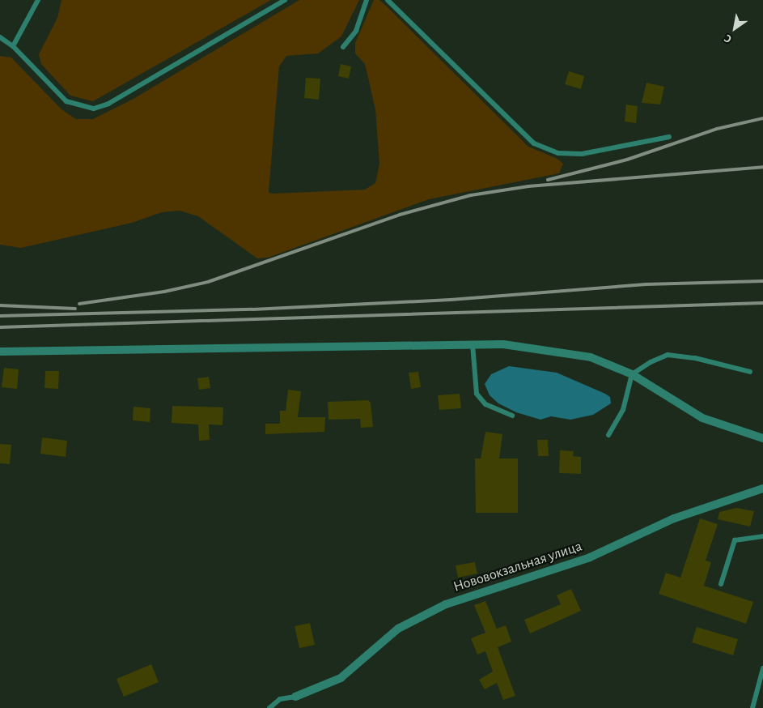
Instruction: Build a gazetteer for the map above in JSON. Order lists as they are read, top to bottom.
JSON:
{
  "streets": {
    "street": ["Нововокзальная улица"]
  },
  "north": "bottom left"
}
